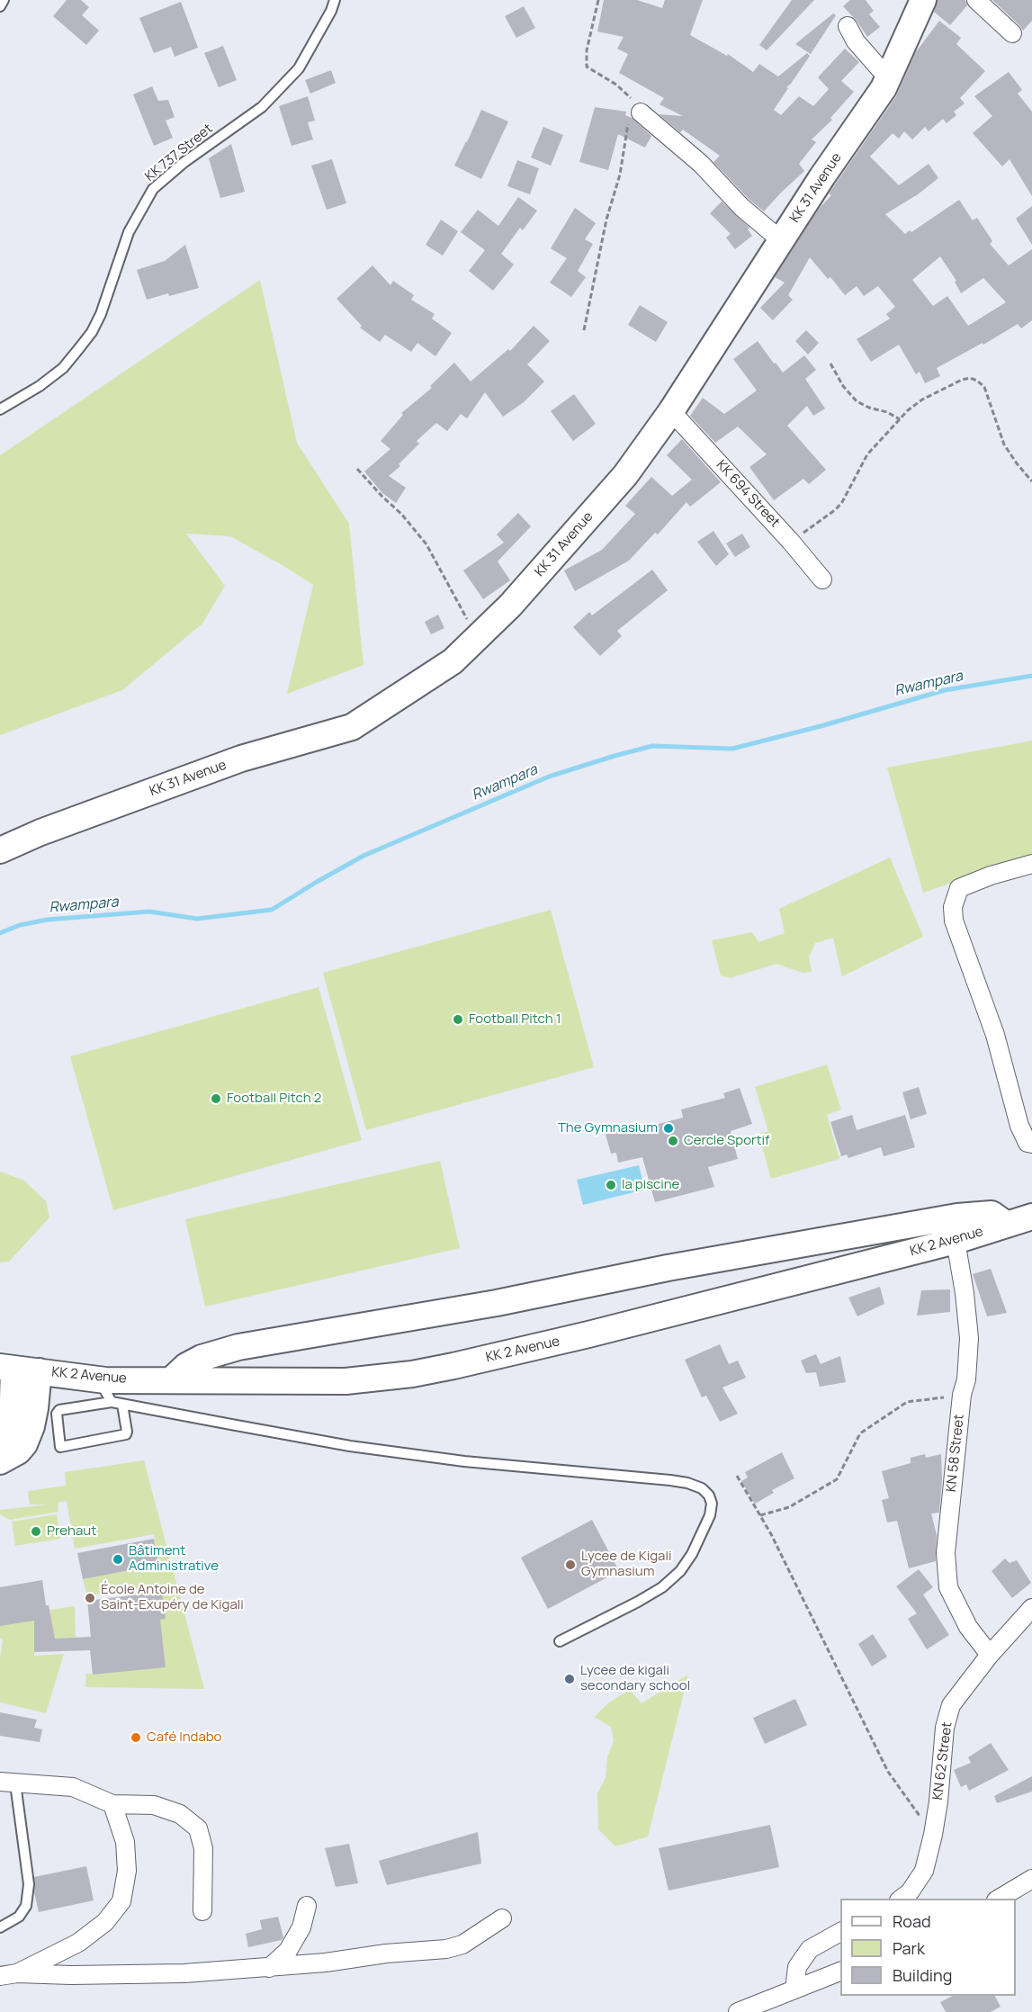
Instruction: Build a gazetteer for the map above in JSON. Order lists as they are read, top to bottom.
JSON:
{
  "streets": {
    "main road": ["KK 31 Avenue", "KK 2 Avenue"],
    "street": ["KK 694 Street", "KN 58 Street", "KN 62 Street"],
    "lane": ["KK 737 Street"]
  },
  "crossings": [
    ["KK 31 Avenue", "KK 694 Street"],
    ["KK 2 Avenue", "KN 58 Street"],
    ["KN 58 Street", "KN 62 Street"]
  ],
  "water": ["Rwampara"],
  "places": [
    "Football Pitch 1",
    "Football Pitch 2",
    "The Gymnasium",
    "Cercle Sportif",
    "la piscine",
    "Prehaut",
    "Bâtiment Administrative",
    "Lycee de Kigali Gymnasium",
    "École Antoine de Saint-Exupéry de Kigali",
    "Lycee de kigali secondary school",
    "Café Indabo"
  ],
  "legend": ["Road", "Park", "Building"]
}
